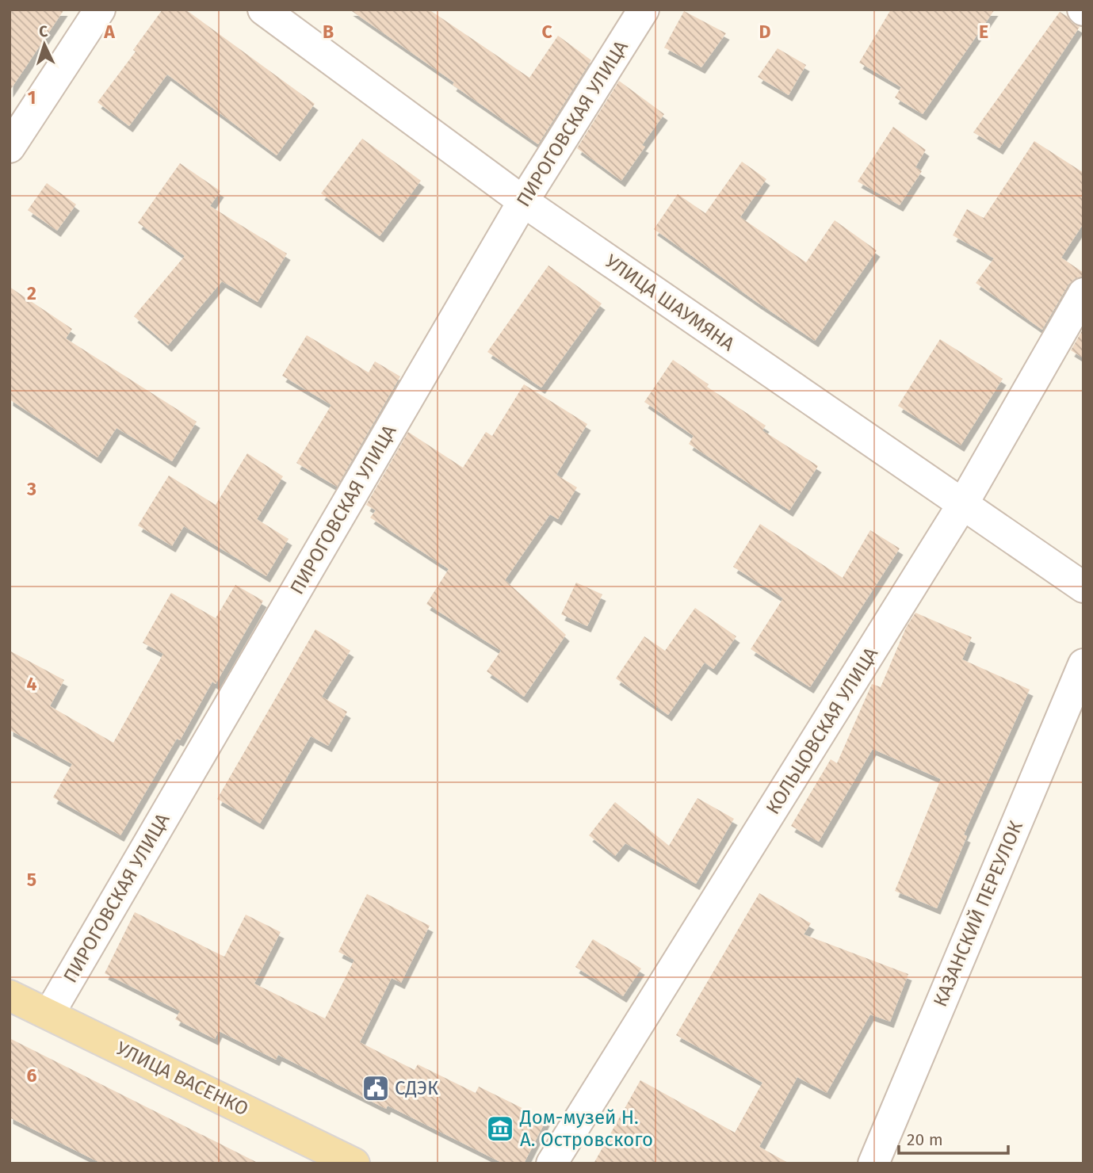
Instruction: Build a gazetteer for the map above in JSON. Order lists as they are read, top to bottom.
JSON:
{
  "streets": {
    "main road": ["УЛИЦА ВАСЕНКО"],
    "street": [
      "ПИРОГОВСКАЯ УЛИЦА",
      "УЛИЦА ШАУМЯНА",
      "КОЛЬЦОВСКАЯ УЛИЦА",
      "КАЗАНСКИЙ ПЕРЕУЛОК"
    ]
  },
  "crossings": [
    ["ПИРОГОВСКАЯ УЛИЦА", "УЛИЦА ШАУМЯНА"],
    ["ПИРОГОВСКАЯ УЛИЦА", "УЛИЦА ВАСЕНКО"],
    ["УЛИЦА ШАУМЯНА", "КОЛЬЦОВСКАЯ УЛИЦА"]
  ],
  "places": {
    "public building": ["СДЭК"],
    "museum": ["Дом-музей Н. А. Островского"]
  },
  "scale_bar": "20 m",
  "north": "top",
  "grid": {
    "columns": [
      "A",
      "B",
      "C",
      "D",
      "E"
    ],
    "rows": [
      "1",
      "2",
      "3",
      "4",
      "5",
      "6"
    ]
  }
}
